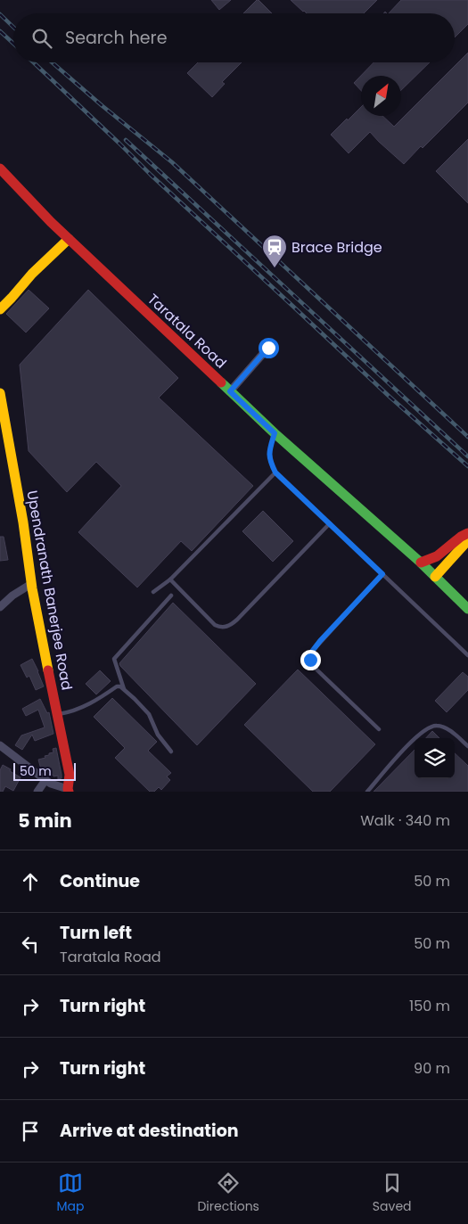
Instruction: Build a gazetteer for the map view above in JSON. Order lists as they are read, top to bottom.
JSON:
{
  "streets": {
    "main road": ["Taratala Road", "Upendranath Banerjee Road"]
  },
  "places": {
    "station": ["Brace Bridge"]
  },
  "scale_bar": "50 m",
  "north": "top right",
  "page": {
    "search": "Search here",
    "scale": "50 m",
    "heading": ["5 min", "Walk · 340 m"],
    "list": [
      ["Continue", "50 m"],
      ["Turn left", "Taratala Road", "50 m"],
      ["Turn right", "150 m"],
      ["Turn right", "90 m"],
      "Arrive at destination"
    ],
    "nav": ["Map", "Directions", "Saved"]
  }
}
